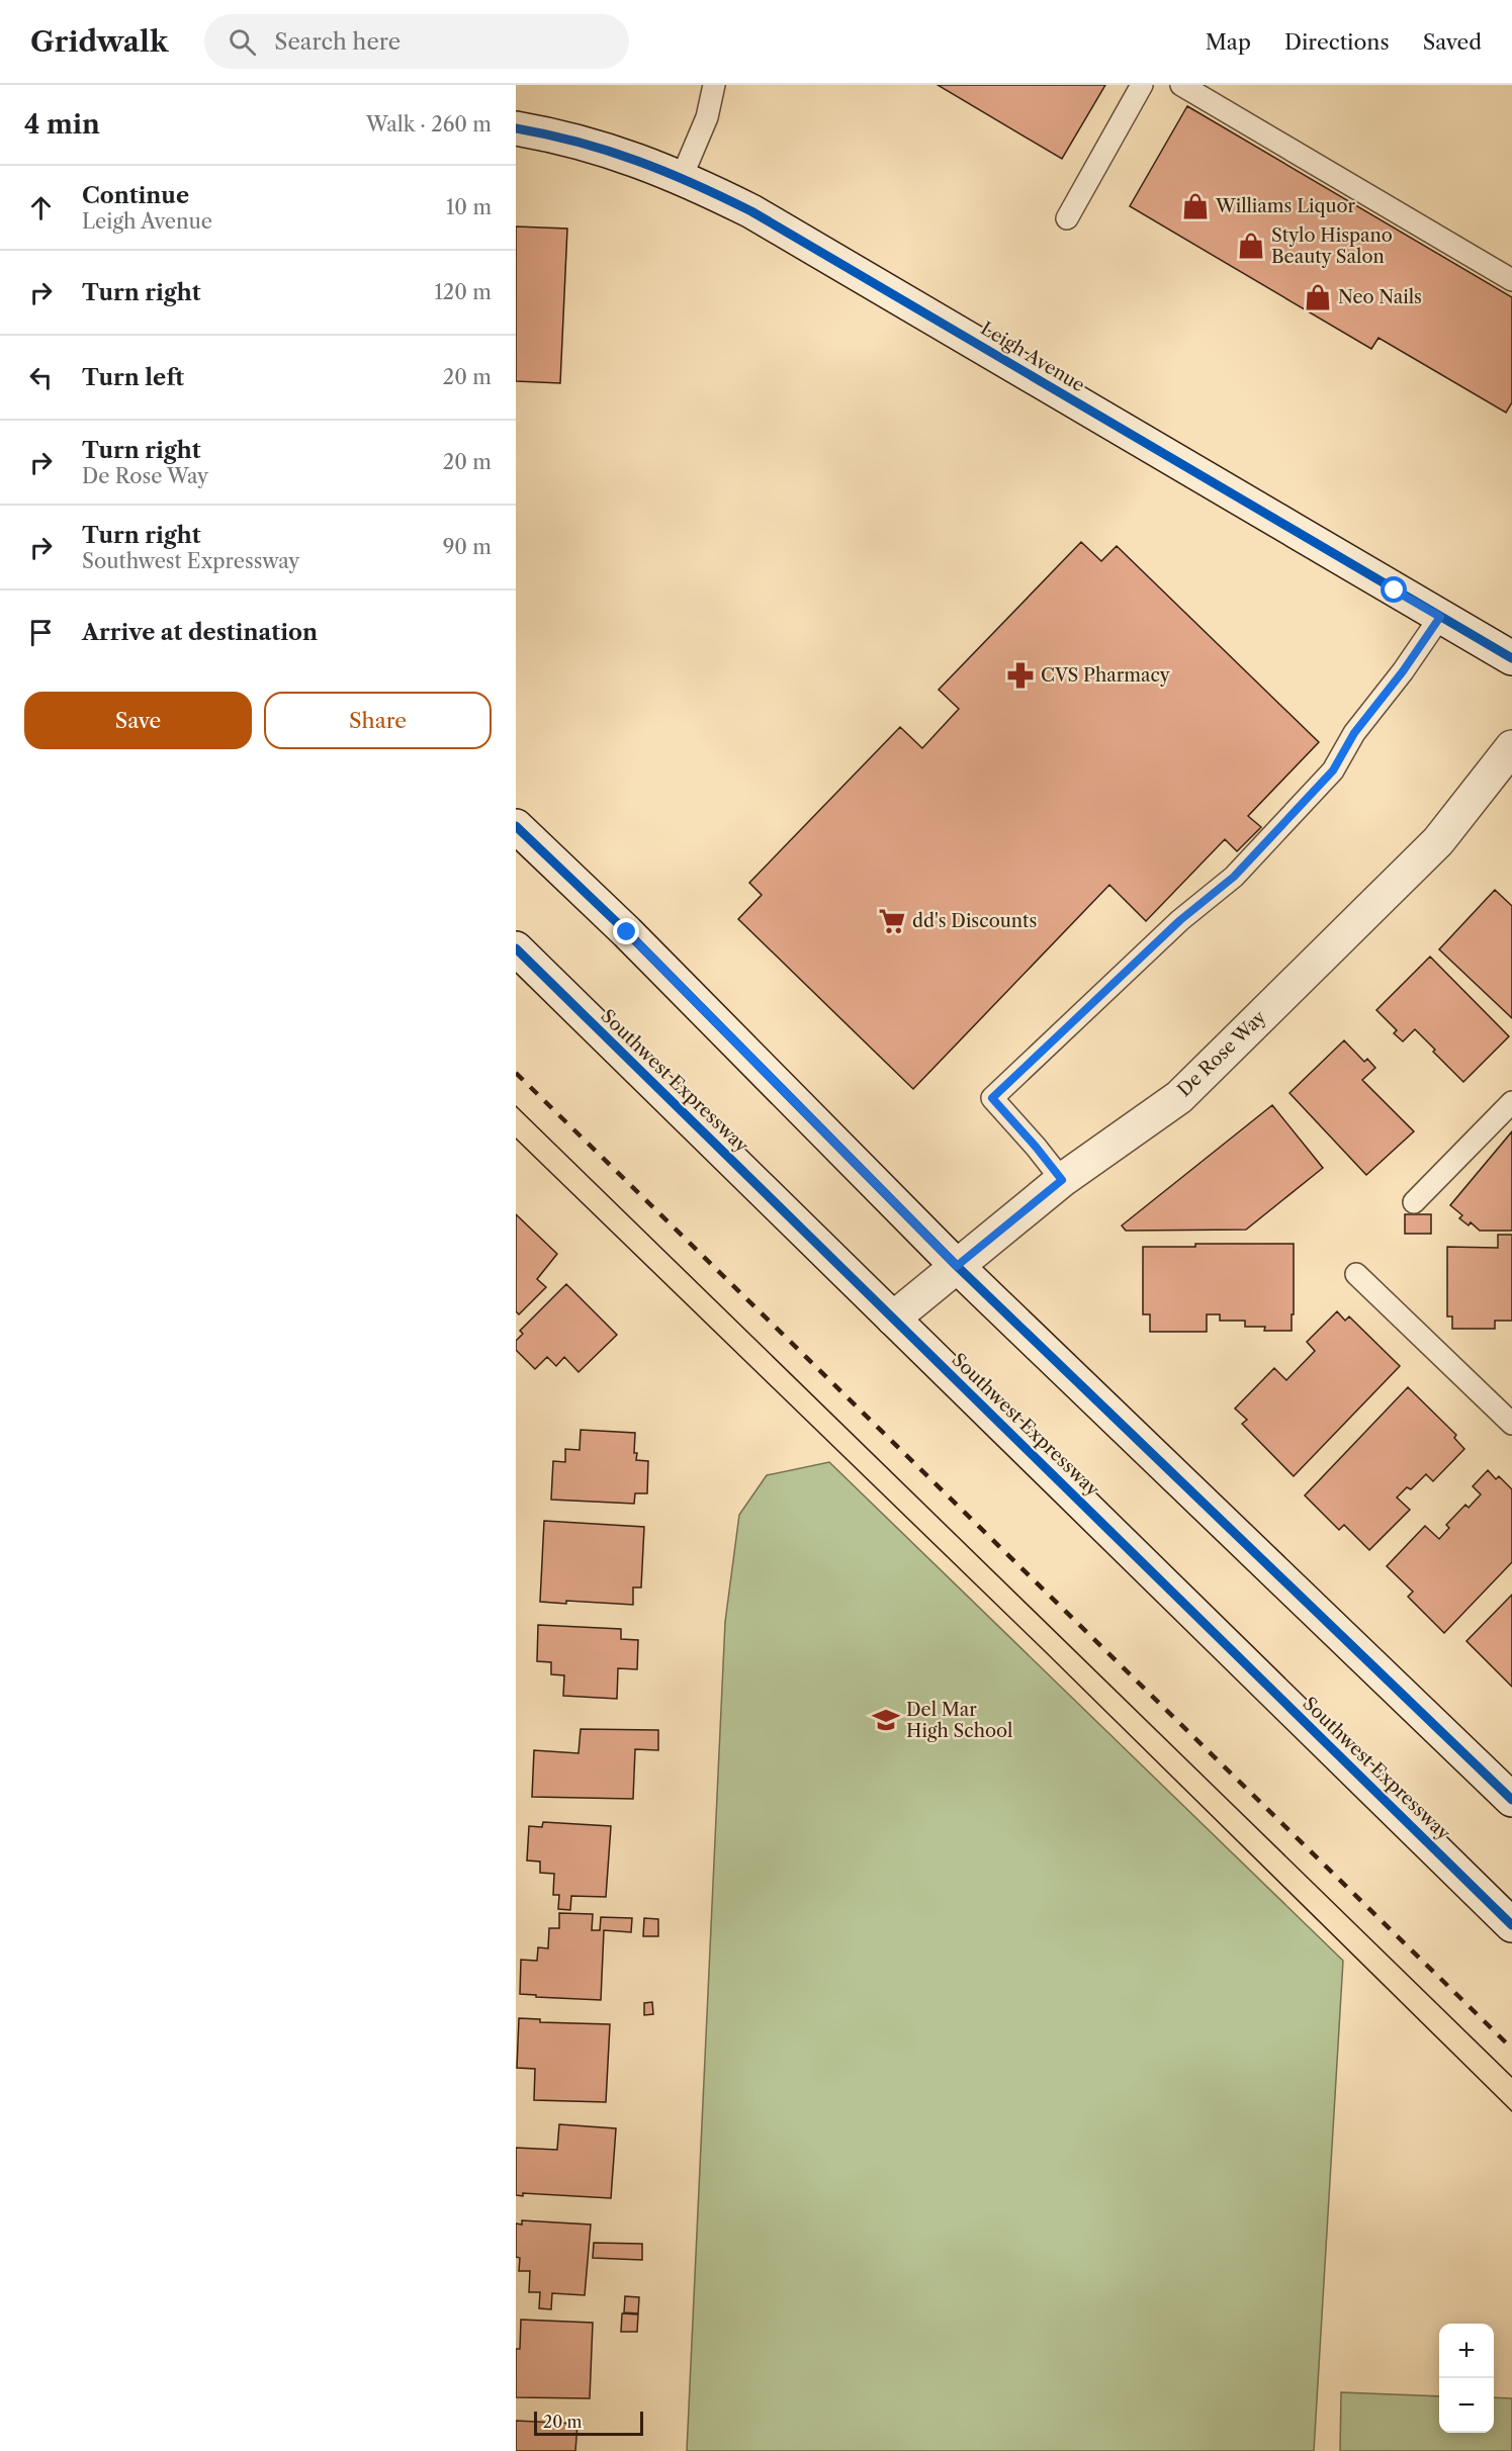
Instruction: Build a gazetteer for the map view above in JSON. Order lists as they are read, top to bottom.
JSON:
{
  "streets": {
    "main road": ["Leigh Avenue", "De Rose Way", "Southwest Expressway"]
  },
  "crossings": [
    ["De Rose Way", "Southwest Expressway"]
  ],
  "places": {
    "shop": ["Williams Liquor", "Stylo Hispano Beauty Salon", "Neo Nails"],
    "pharmacy": ["CVS Pharmacy"],
    "supermarket": ["dd's Discounts"],
    "school or university": ["Del Mar High School"]
  },
  "scale_bar": "20 m",
  "page": {
    "header": "Gridwalk",
    "search": "Search here",
    "nav": ["Map", "Directions", "Saved"],
    "heading": ["4 min", "Walk · 260 m"],
    "list": [
      ["Continue", "Leigh Avenue", "10 m"],
      ["Turn right", "120 m"],
      ["Turn left", "20 m"],
      ["Turn right", "De Rose Way", "20 m"],
      ["Turn right", "Southwest Expressway", "90 m"],
      "Arrive at destination"
    ],
    "buttons": ["Save", "Share"],
    "map_buttons": ["+", "−"],
    "scale": "20 m"
  }
}
